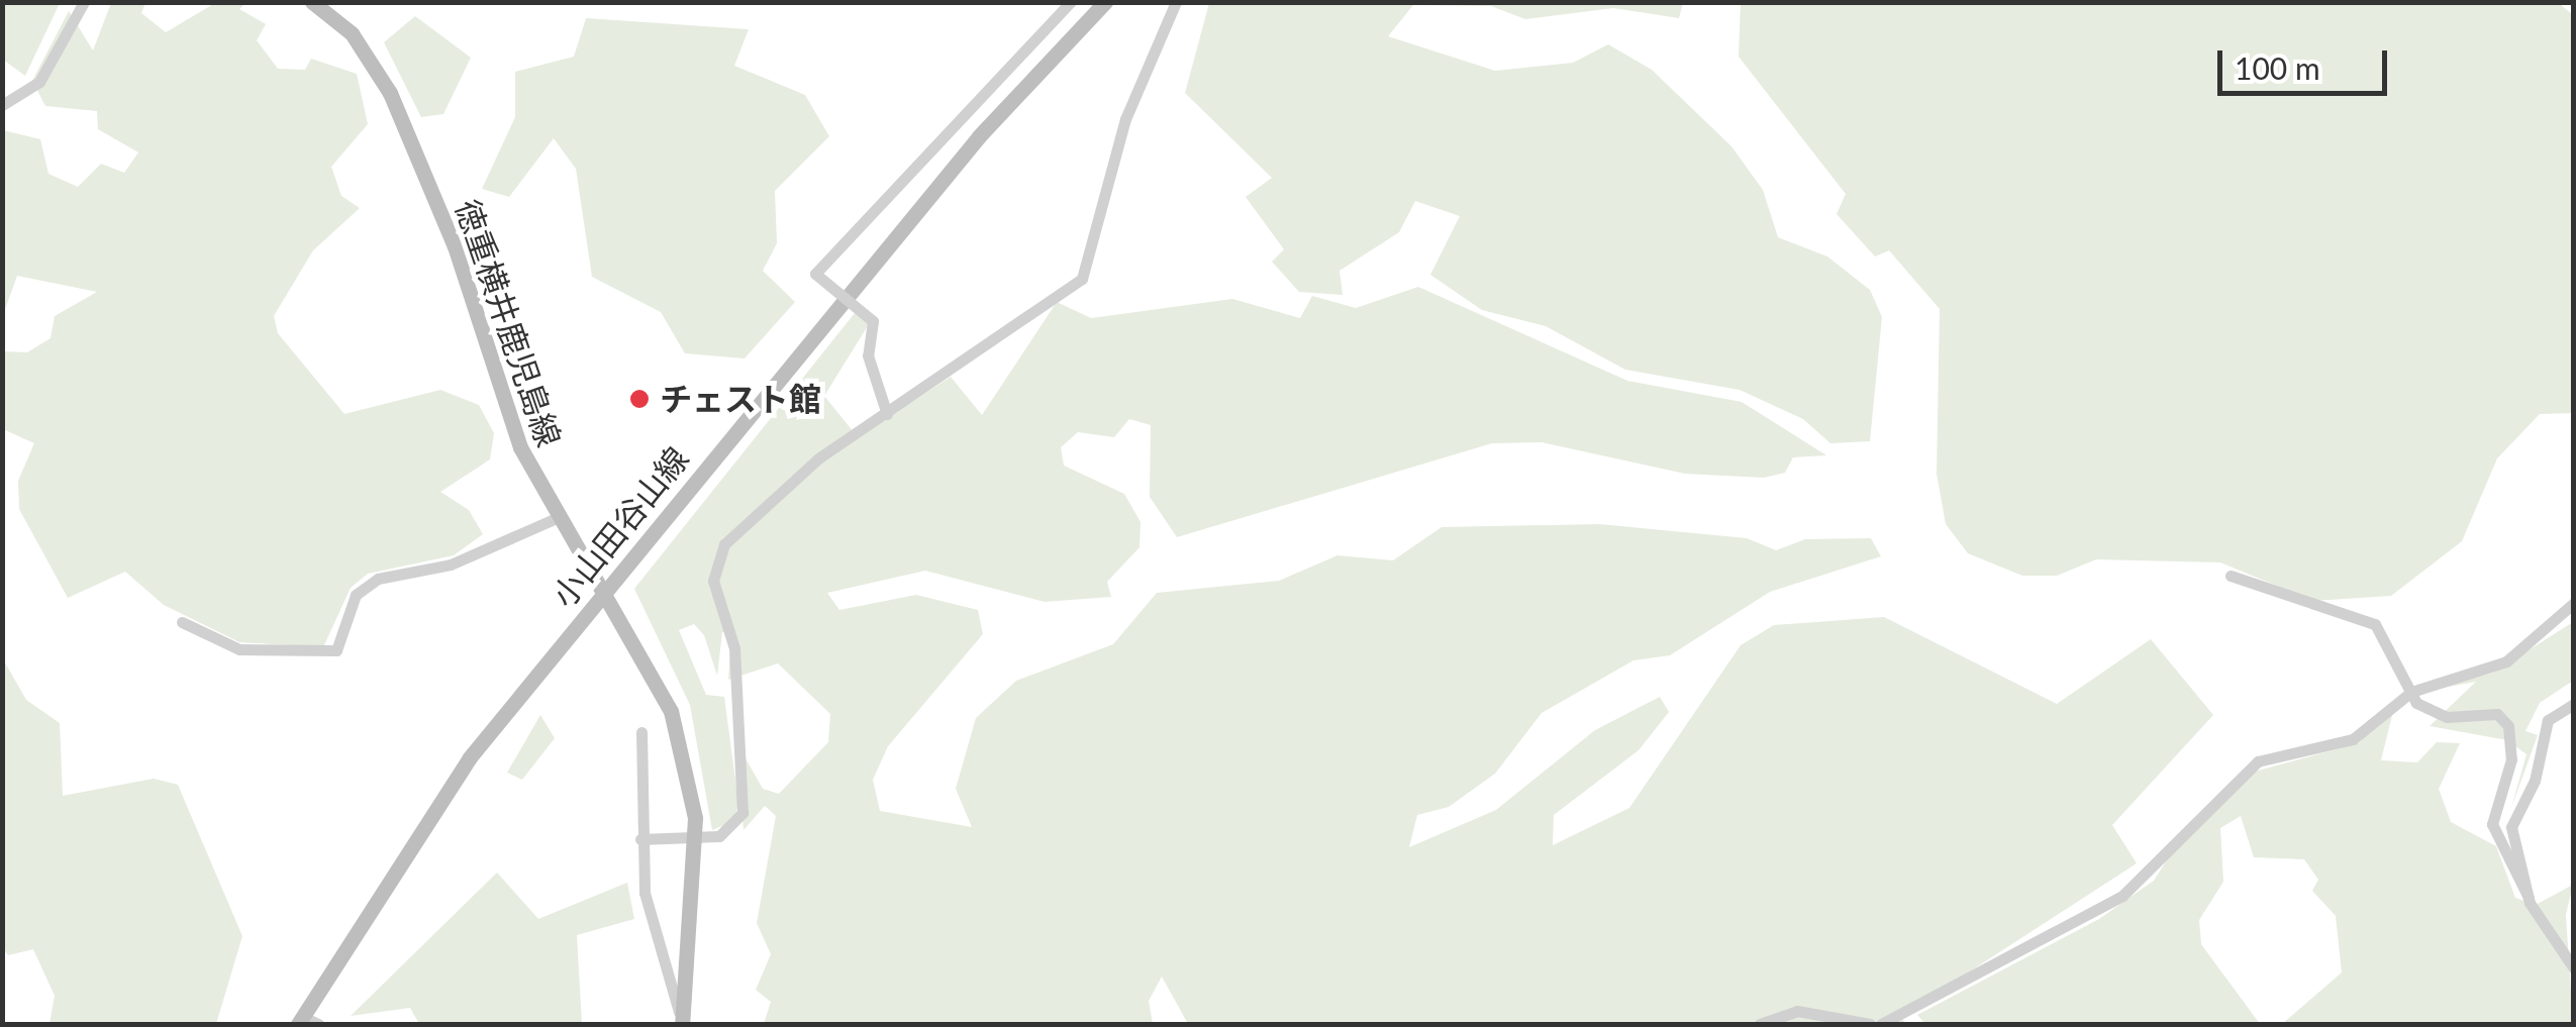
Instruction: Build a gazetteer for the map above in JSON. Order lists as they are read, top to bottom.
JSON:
{
  "streets": {
    "main road": ["徳重横井鹿児島線", "小山田谷山線"]
  },
  "crossings": [
    ["徳重横井鹿児島線", "小山田谷山線"]
  ],
  "places": ["チェスト館"],
  "scale_bar": "100 m"
}
